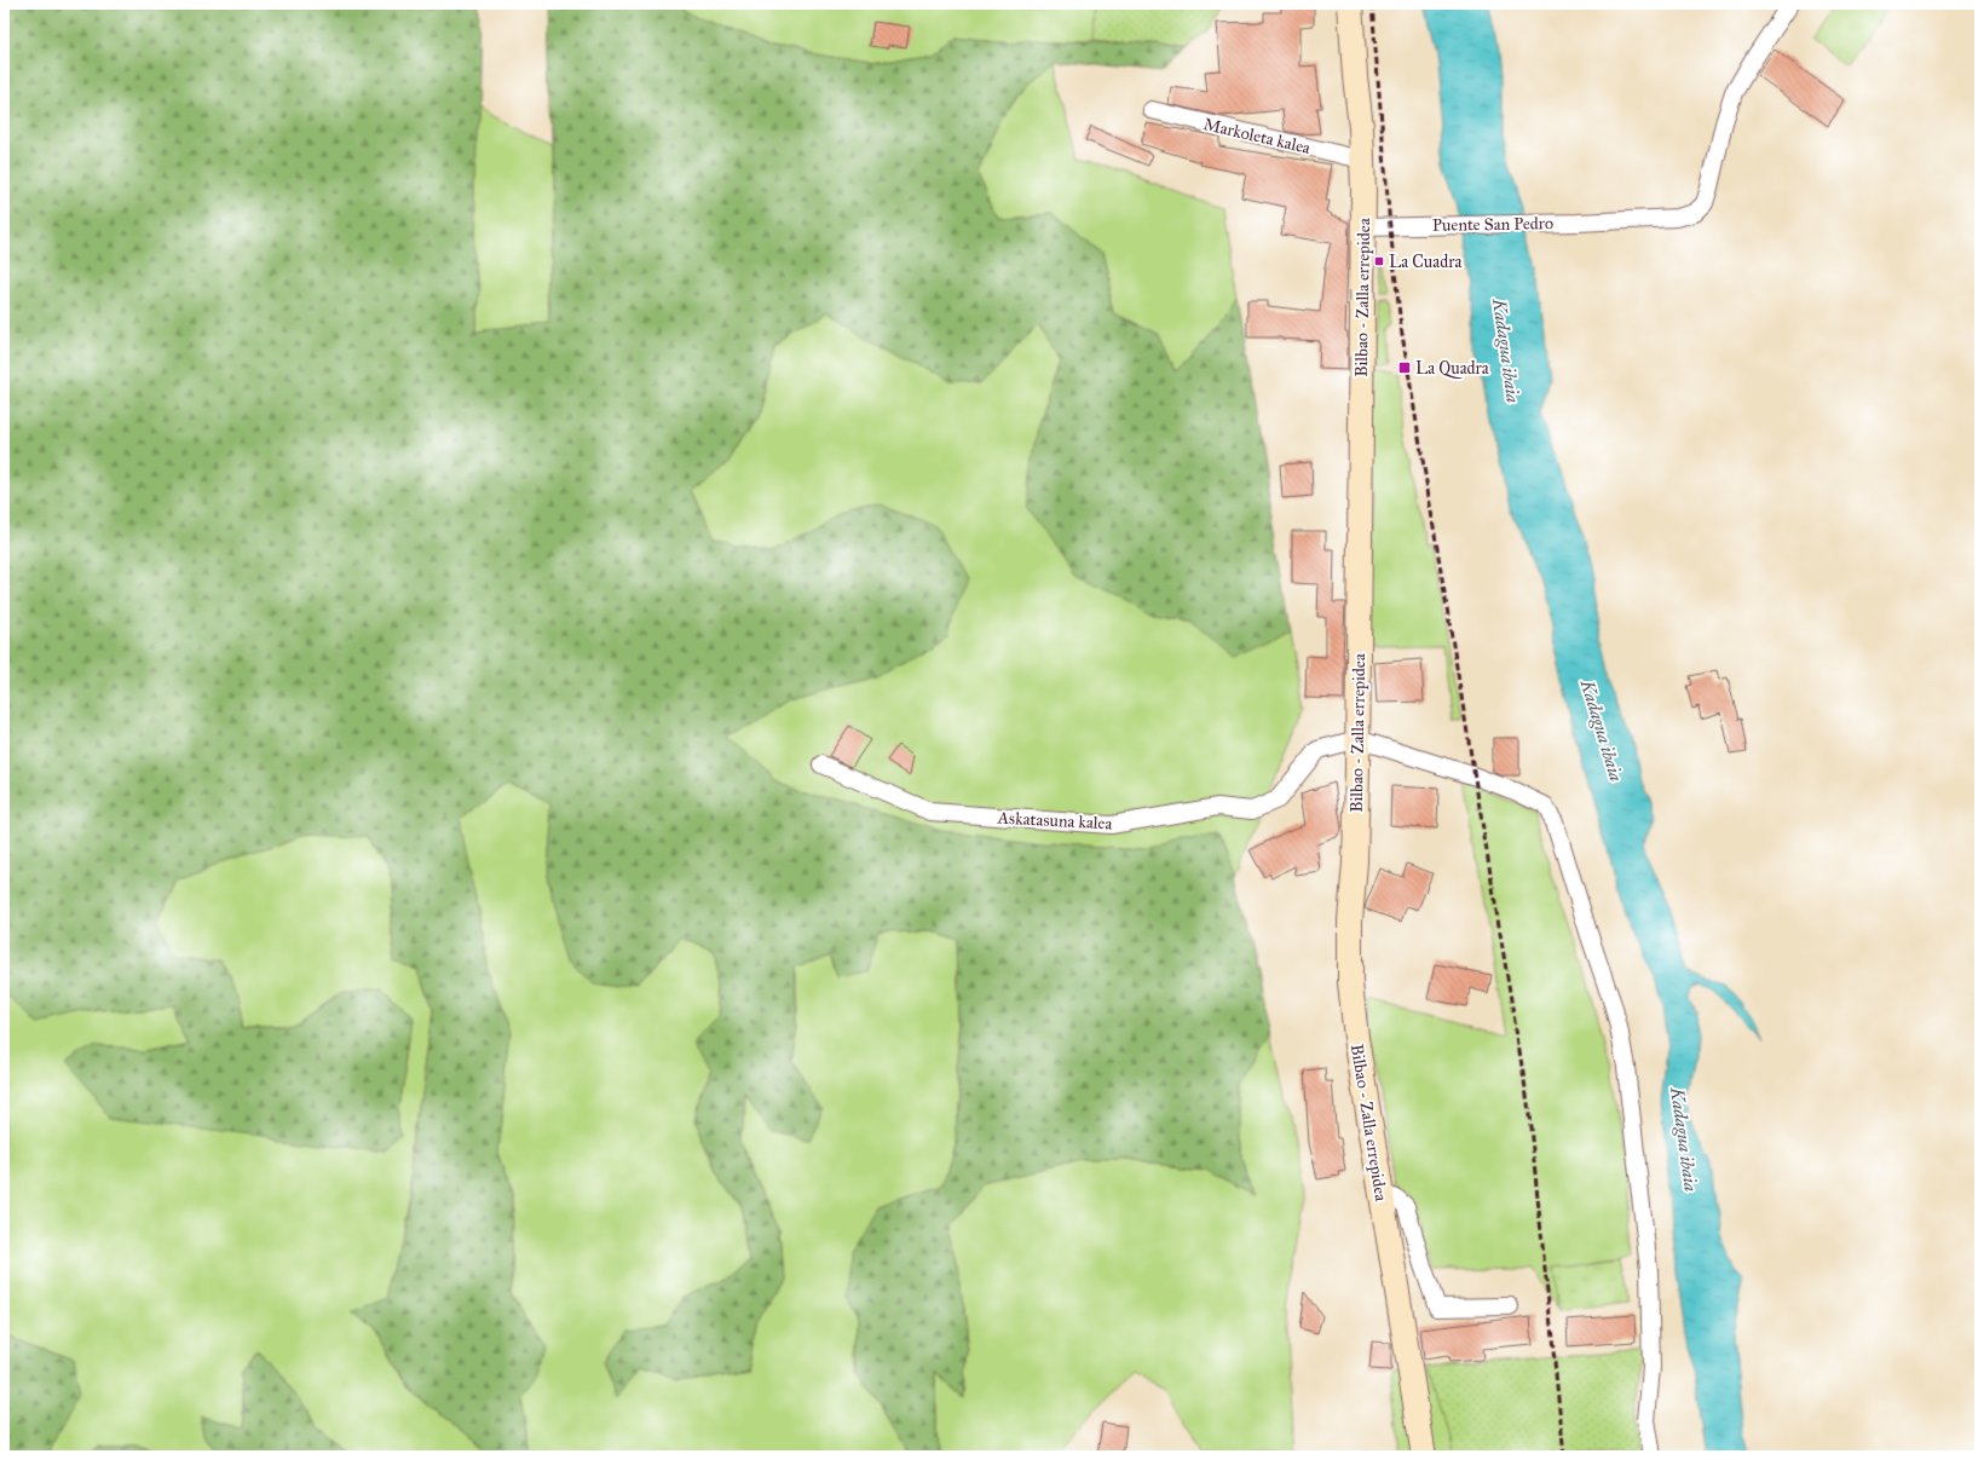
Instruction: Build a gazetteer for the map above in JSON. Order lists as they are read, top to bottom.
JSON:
{
  "streets": {
    "street": [
      "Markoleta kalea",
      "Puente San Pedro",
      "Bilbao - Zalla errepidea",
      "Askatasuna kalea"
    ]
  },
  "crossings": [
    ["Markoleta kalea", "Bilbao - Zalla errepidea"],
    ["Puente San Pedro", "Bilbao - Zalla errepidea"],
    ["Bilbao - Zalla errepidea", "Askatasuna kalea"]
  ],
  "water": ["Kadagua ibaia"],
  "places": {
    "transit": ["La Cuadra", "La Quadra"]
  }
}
